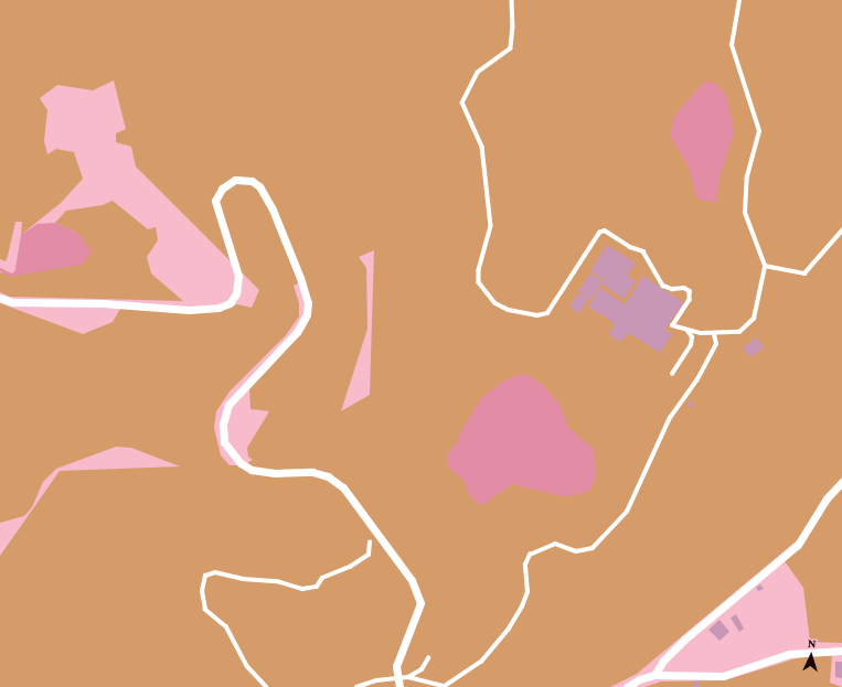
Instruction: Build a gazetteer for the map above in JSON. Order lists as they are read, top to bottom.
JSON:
{
  "north": "top"
}
